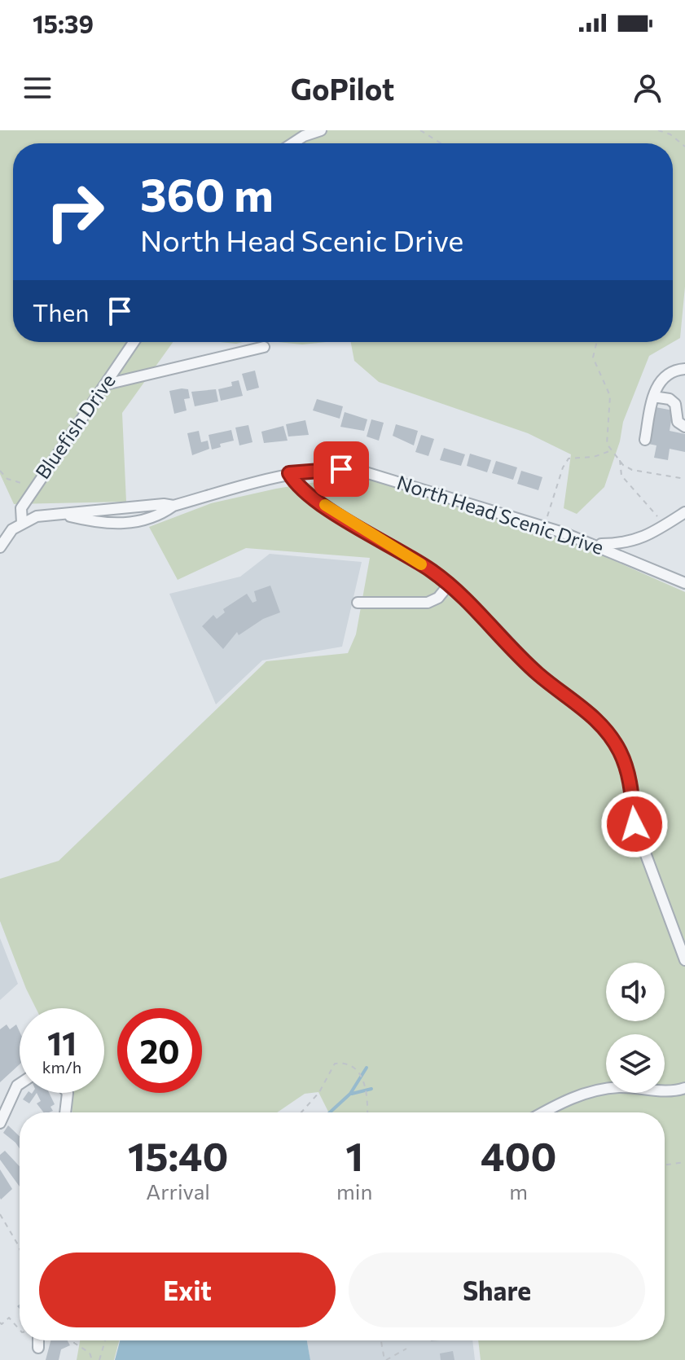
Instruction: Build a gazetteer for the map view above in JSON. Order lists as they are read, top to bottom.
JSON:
{
  "streets": {
    "street": ["Bluefish Drive", "North Head Scenic Drive"]
  },
  "crossings": [
    ["Bluefish Drive", "North Head Scenic Drive"]
  ],
  "page": {
    "status": "15:39",
    "header": "GoPilot",
    "turn": ["360 m", "North Head Scenic Drive"],
    "then": "Then",
    "speed": "11 km/h",
    "limit": "20",
    "eta": [
      "15:40",
      "Arrival",
      "1",
      "min",
      "400",
      "m"
    ],
    "buttons": ["Exit", "Share"]
  }
}
